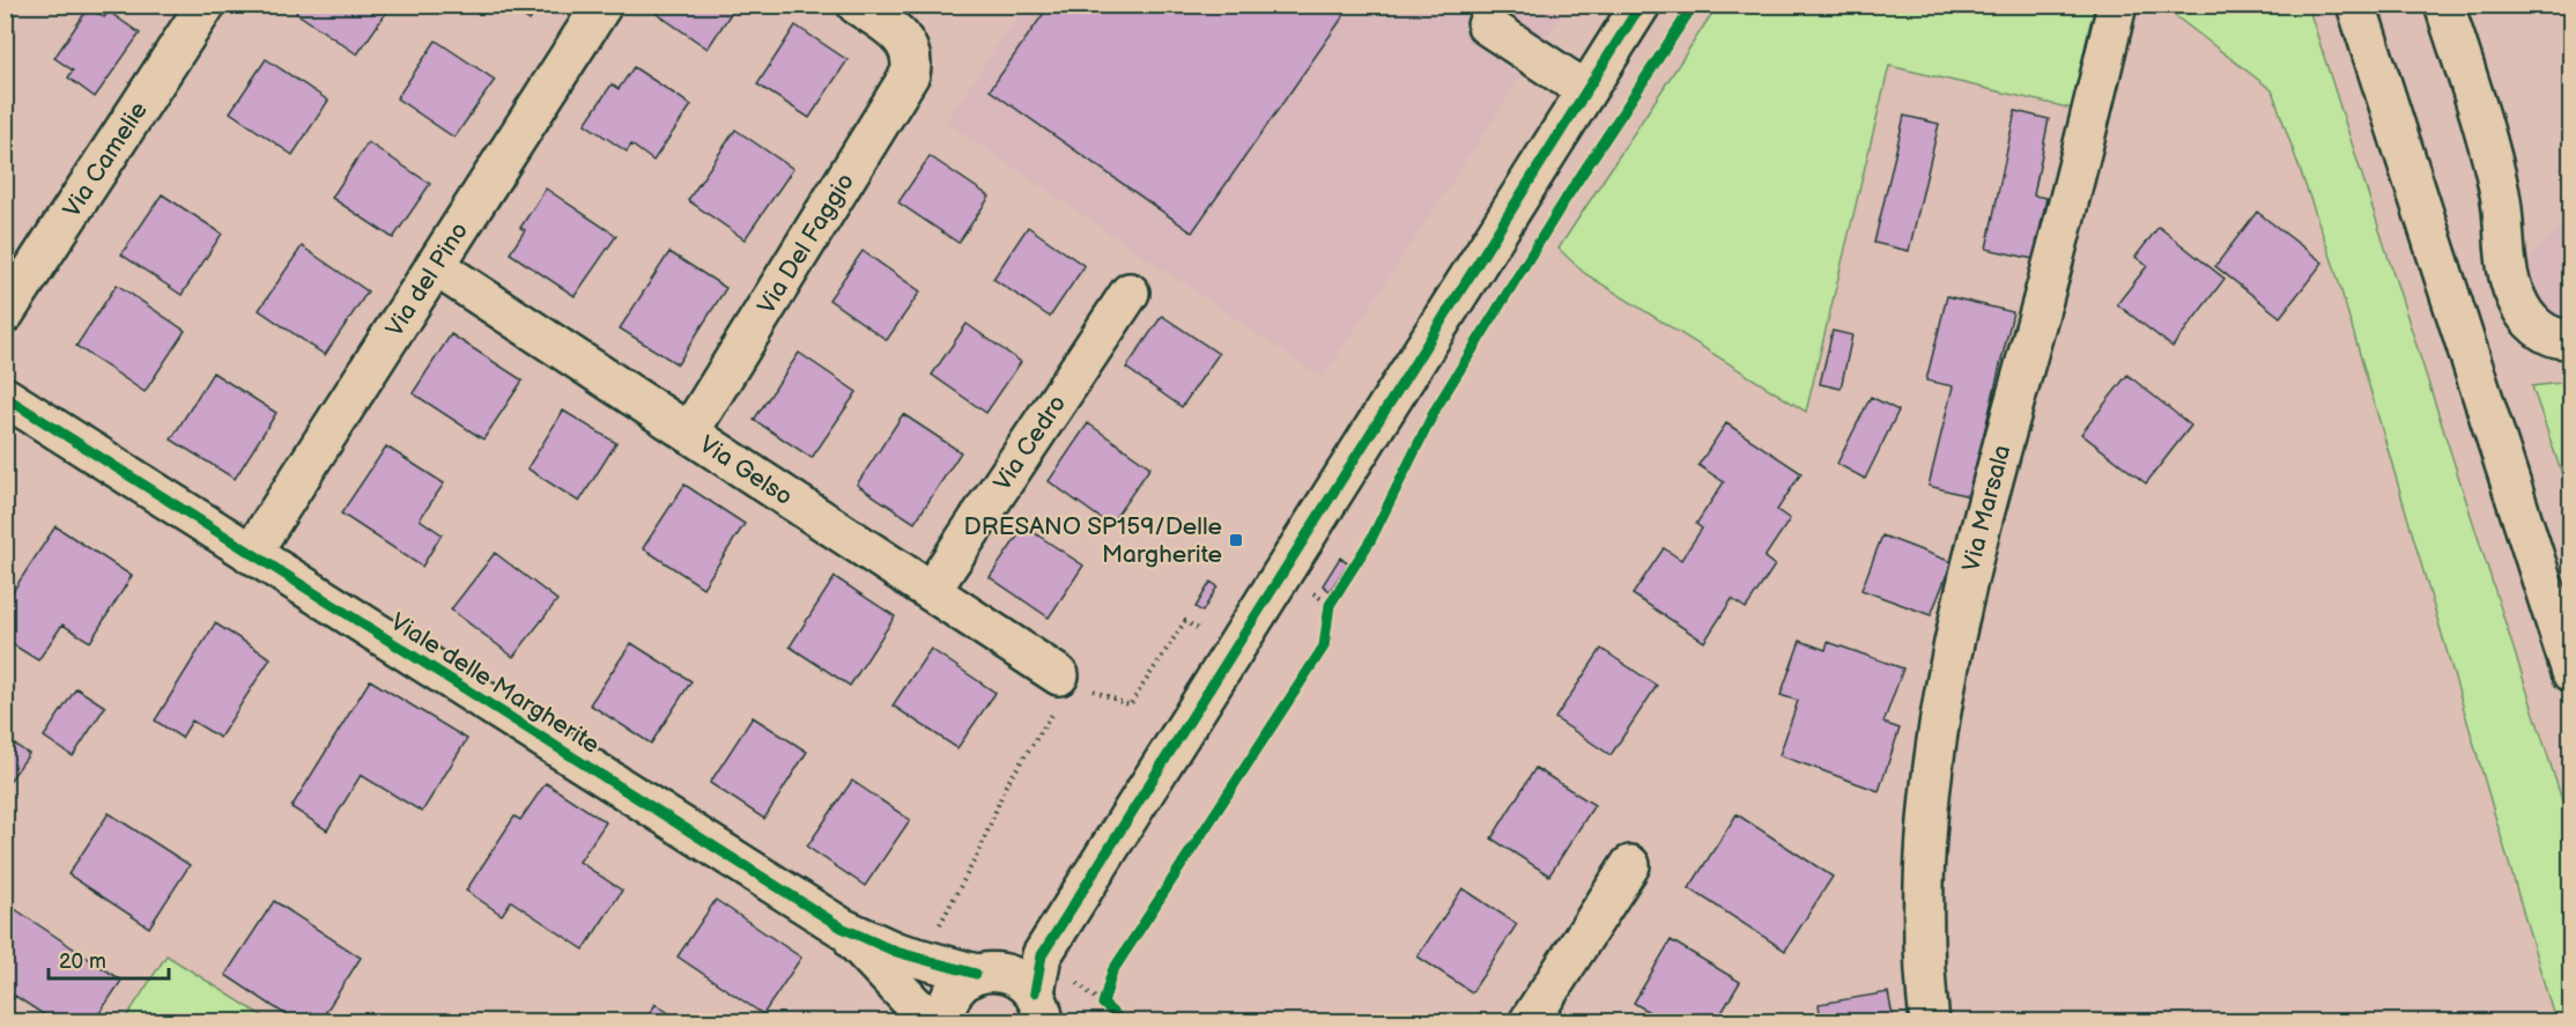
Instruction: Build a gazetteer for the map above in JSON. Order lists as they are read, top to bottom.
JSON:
{
  "streets": {
    "street": [
      "Via Camelie",
      "Via Del Faggio",
      "Via del Pino",
      "Via Cedro",
      "Via Gelso",
      "Via Marsala",
      "Viale delle Margherite"
    ]
  },
  "crossings": [
    ["Via Del Faggio", "Via Gelso"],
    ["Via del Pino", "Via Gelso"],
    ["Via del Pino", "Viale delle Margherite"],
    ["Via Cedro", "Via Gelso"]
  ],
  "places": {
    "transit": ["DRESANO SP159/Delle Margherite"]
  },
  "scale_bar": "20 m"
}
